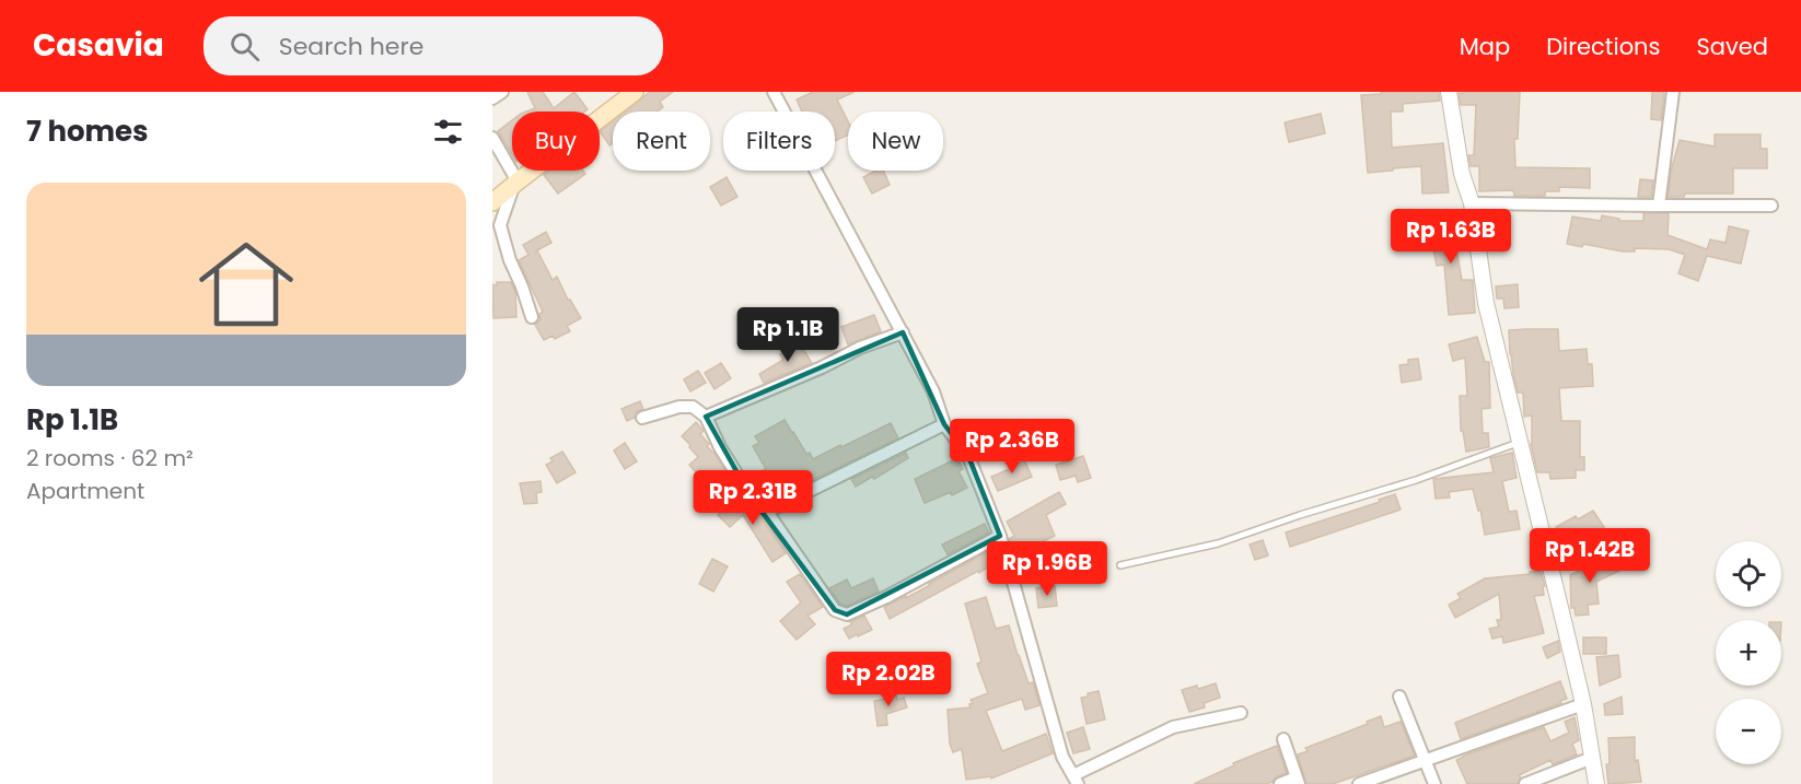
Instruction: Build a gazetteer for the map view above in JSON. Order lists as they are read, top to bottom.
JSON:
{
  "page": {
    "header": "Casavia",
    "search": "Search here",
    "nav": ["Map", "Directions", "Saved"],
    "heading": "7 homes",
    "chip": [
      "Buy",
      "Rent",
      "Filters",
      "New"
    ],
    "list": [
      {
        "name": "Rp 1.1B",
        "note": "2 rooms · 62 m² · Apartment"
      }
    ],
    "price": [
      "Rp 1.63B",
      "Rp 1.1B",
      "Rp 2.36B",
      "Rp 2.31B",
      "Rp 1.42B",
      "Rp 1.96B",
      "Rp 2.02B"
    ],
    "map_buttons": ["+", "−"]
  }
}
